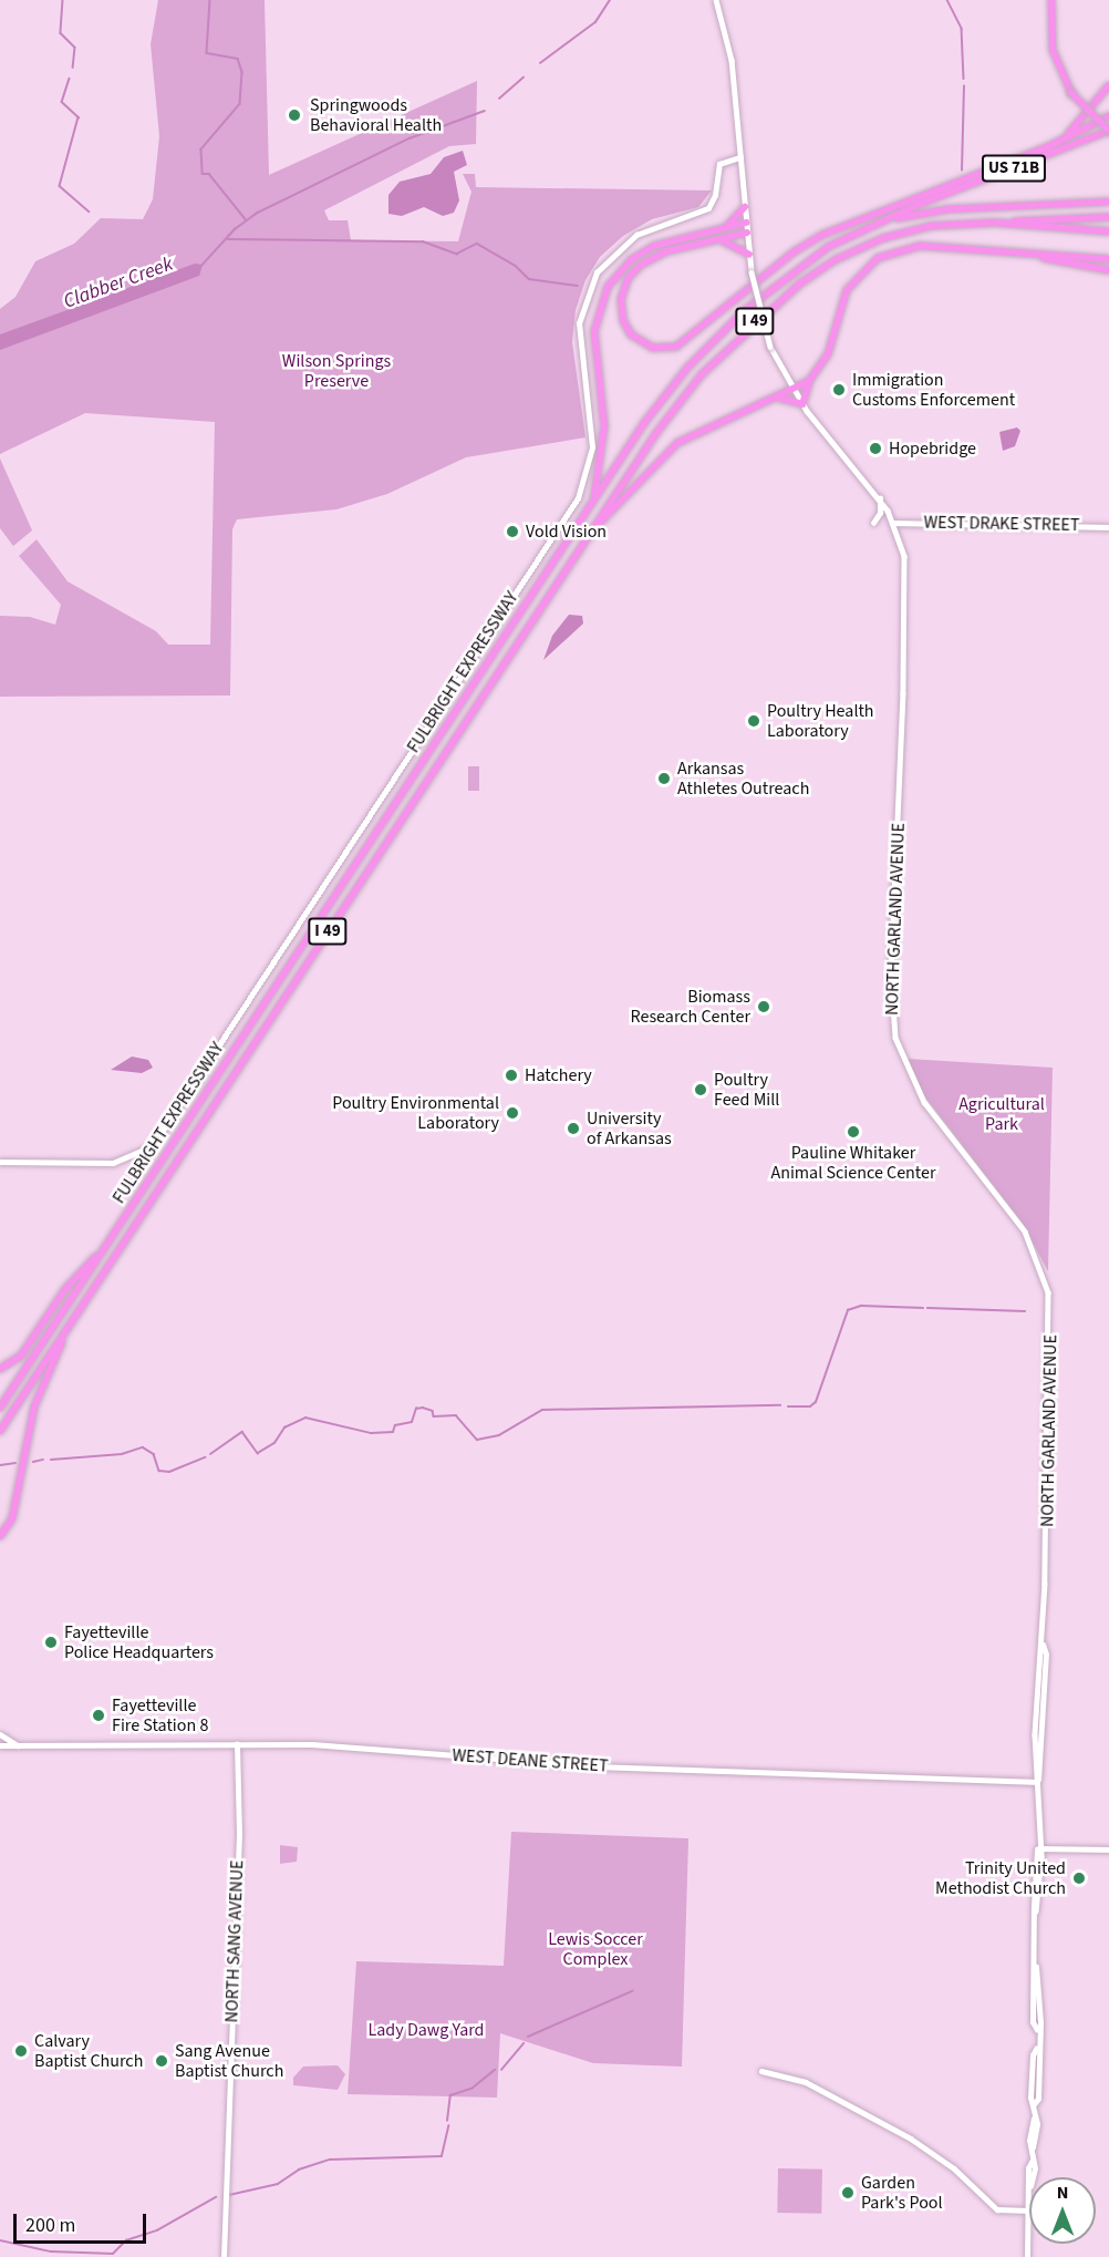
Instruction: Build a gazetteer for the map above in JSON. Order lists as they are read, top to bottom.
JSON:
{
  "streets": {
    "highway": ["US 71B", "I 49", "FULBRIGHT EXPRESSWAY"],
    "street": [
      "WEST DRAKE STREET",
      "NORTH GARLAND AVENUE",
      "WEST DEANE STREET",
      "NORTH SANG AVENUE"
    ]
  },
  "crossings": [
    ["I 49", "FULBRIGHT EXPRESSWAY"],
    ["WEST DRAKE STREET", "NORTH GARLAND AVENUE"],
    ["NORTH GARLAND AVENUE", "WEST DEANE STREET"],
    ["WEST DEANE STREET", "NORTH SANG AVENUE"]
  ],
  "water": ["Clabber Creek"],
  "parks": [
    "Wilson Springs Preserve",
    "Agricultural Park",
    "Lewis Soccer Complex",
    "Lady Dawg Yard"
  ],
  "places": [
    "Springwoods Behavioral Health",
    "Immigration Customs Enforcement",
    "Hopebridge",
    "Vold Vision",
    "Poultry Health Laboratory",
    "Arkansas Athletes Outreach",
    "Biomass Research Center",
    "Hatchery",
    "Poultry Feed Mill",
    "Poultry Environmental Laboratory",
    "University of Arkansas",
    "Pauline Whitaker Animal Science Center",
    "Fayetteville Police Headquarters",
    "Fayetteville Fire Station 8",
    "Trinity United Methodist Church",
    "Calvary Baptist Church",
    "Sang Avenue Baptist Church",
    "Garden Park's Pool"
  ],
  "scale_bar": "200 m",
  "north": "top"
}
